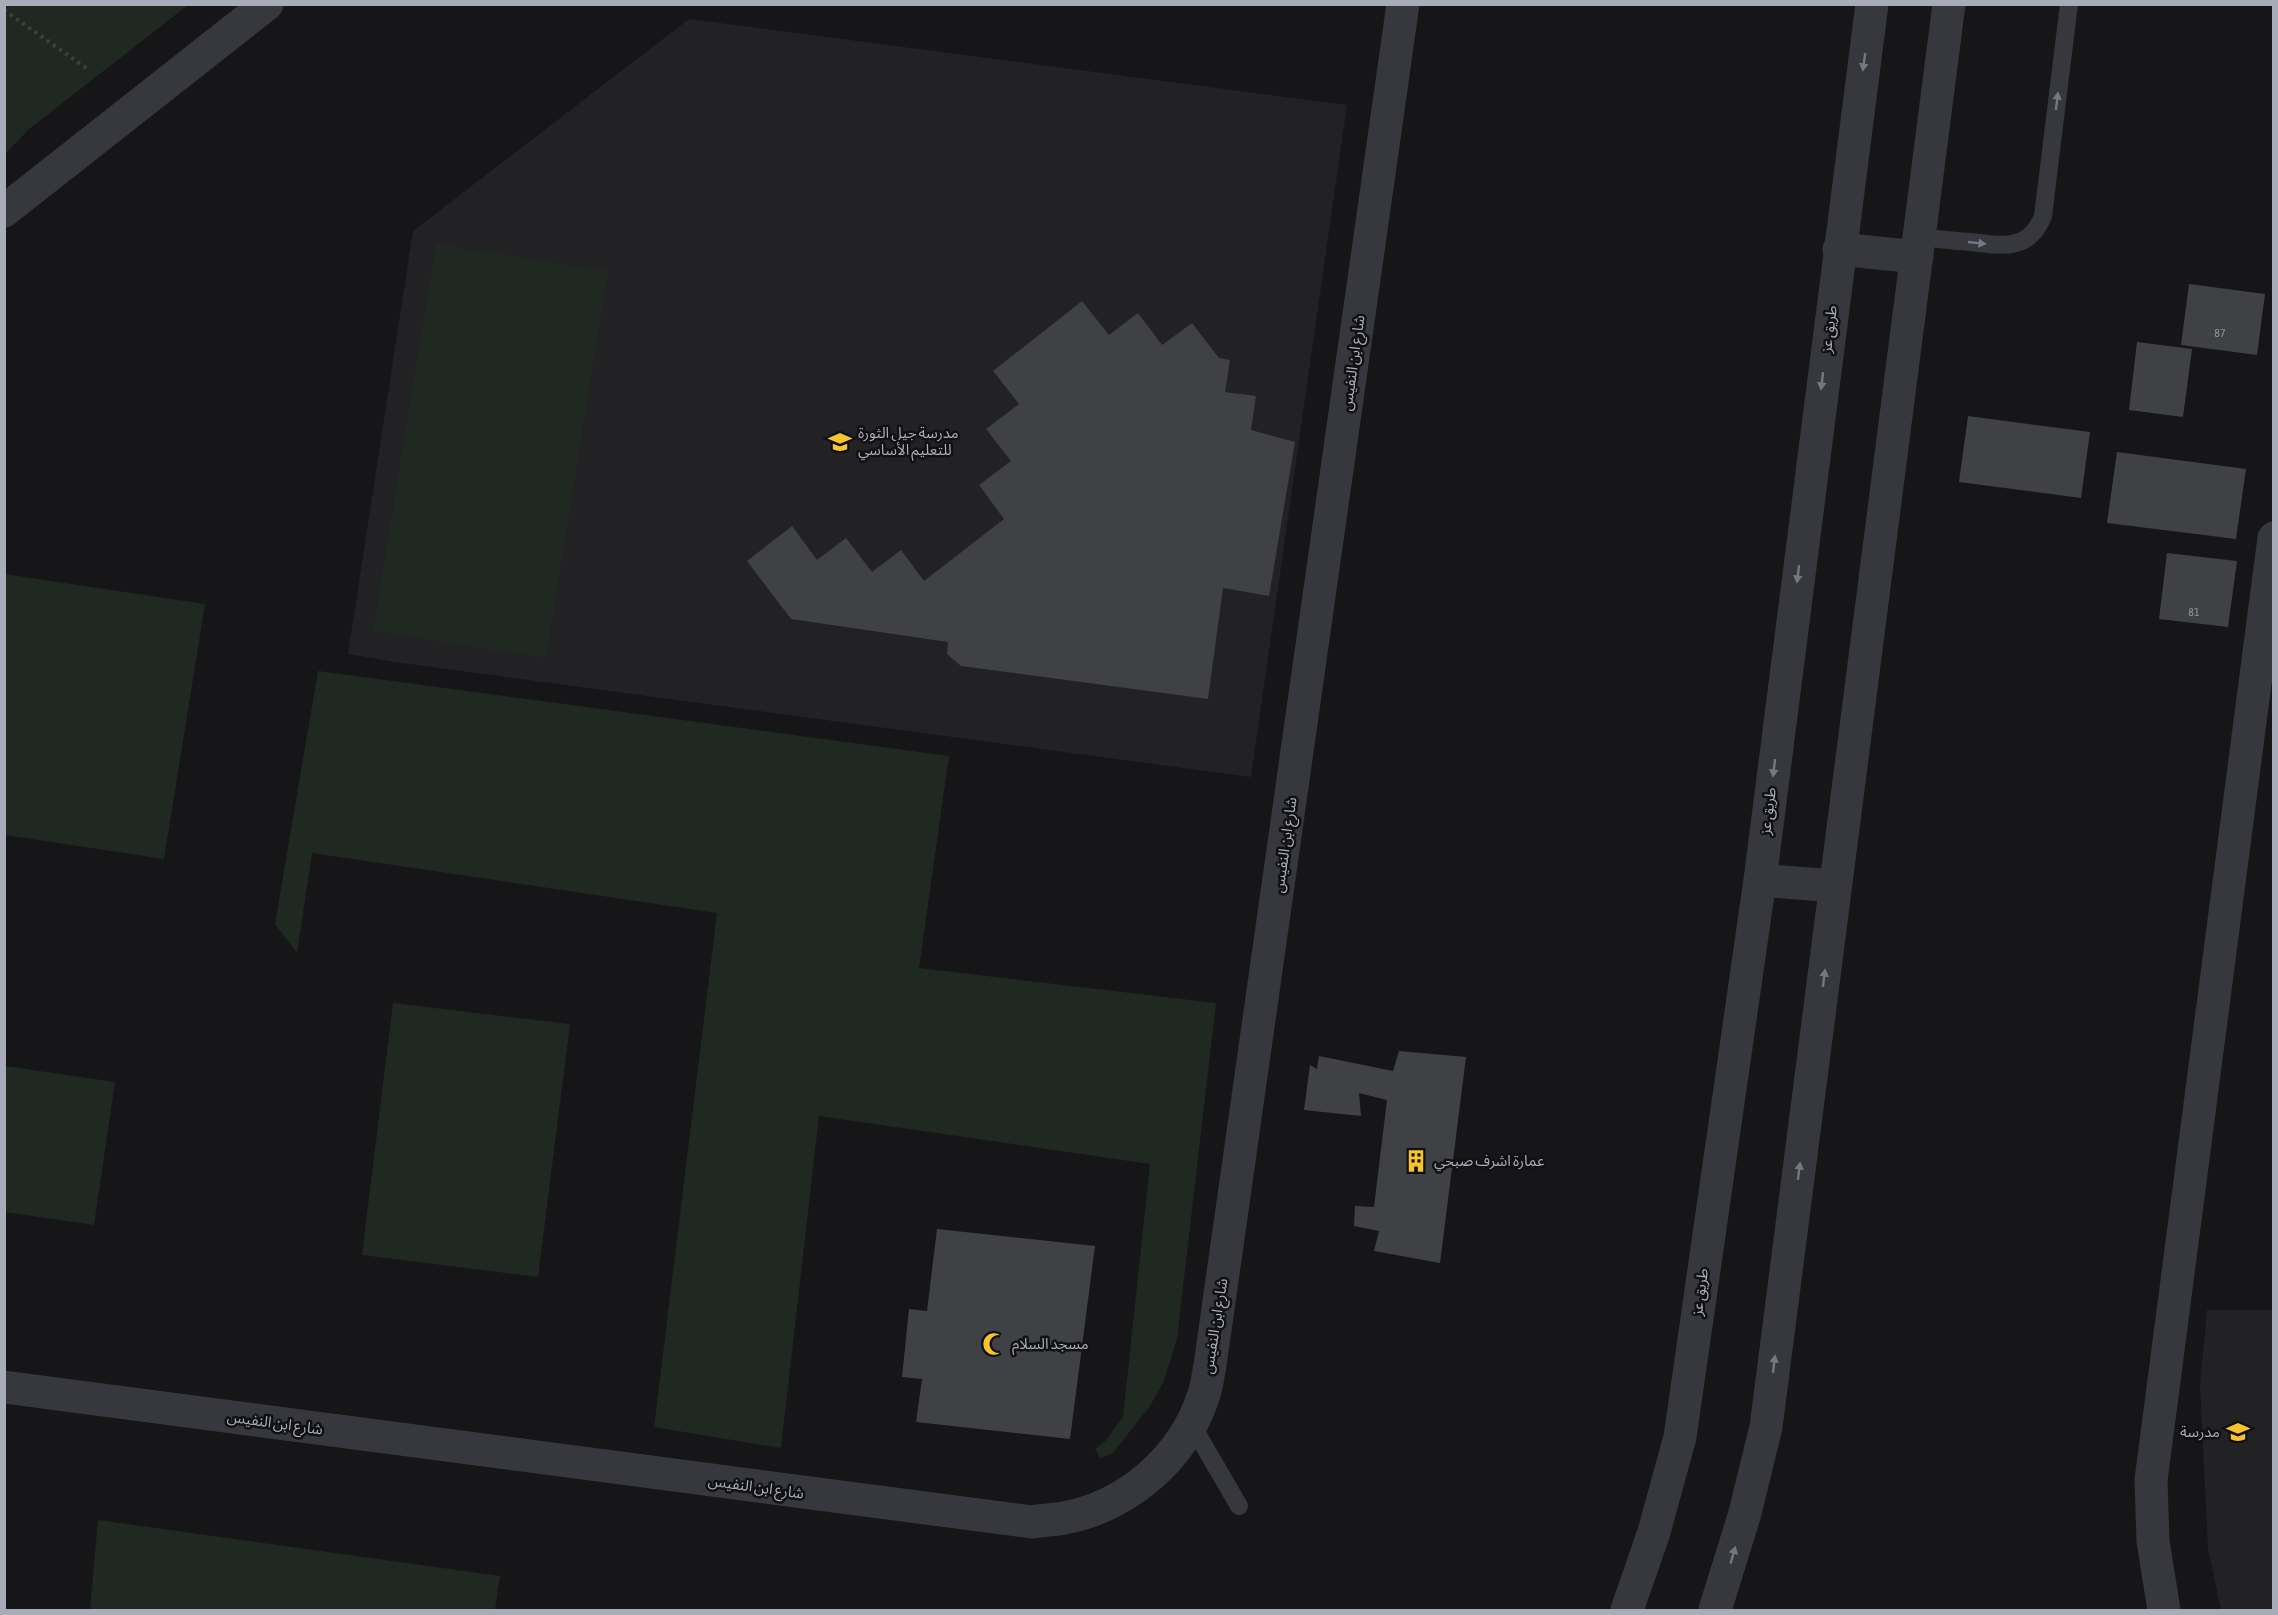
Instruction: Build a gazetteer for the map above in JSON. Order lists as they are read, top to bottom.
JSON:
{
  "streets": {
    "street": ["طريق عز", "شارع ابن النفيس"]
  },
  "places": {
    "school or university": ["مدرسة جيل الثورة للتعليم الأساسي", "مدرسة"],
    "building": ["عمارة اشرف صبحي"],
    "mosque": ["مسجد السلام"]
  },
  "house_numbers": ["87", "81"]
}
